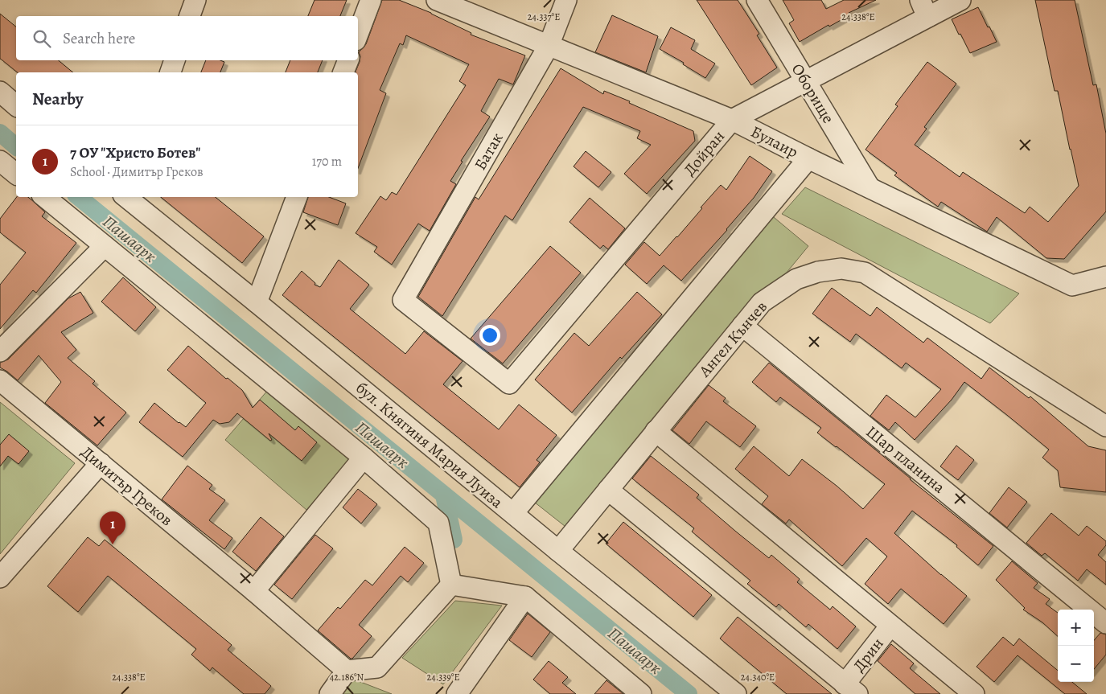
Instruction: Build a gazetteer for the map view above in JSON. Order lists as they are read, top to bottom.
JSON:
{
  "streets": {
    "street": [
      "Оборище",
      "Булаир",
      "Батак",
      "Дойран",
      "Ангел Кънчев",
      "бул. Княгиня Мария Луиза",
      "Шар планина",
      "Димитър Греков",
      "Дрин"
    ]
  },
  "crossings": [
    ["Оборище", "Булаир"],
    ["Оборище", "Дойран"],
    ["Булаир", "Батак"],
    ["Булаир", "Дойран"],
    ["Батак", "Дойран"],
    ["Ангел Кънчев", "бул. Княгиня Мария Луиза"],
    ["Ангел Кънчев", "Шар планина"]
  ],
  "water": ["Пашаарк"],
  "page": {
    "search": "Search here",
    "heading": "Nearby",
    "list": [
      {
        "mark": "1",
        "name": "7 ОУ \"Христо Ботев\"",
        "note": "School · Димитър Греков",
        "value": "170 m"
      }
    ],
    "pins": "1",
    "map_buttons": ["+", "−"]
  },
  "coordinates": [
    "24.337°E",
    "24.338°E",
    "42.186°N",
    "24.339°E",
    "24.340°E"
  ]
}
